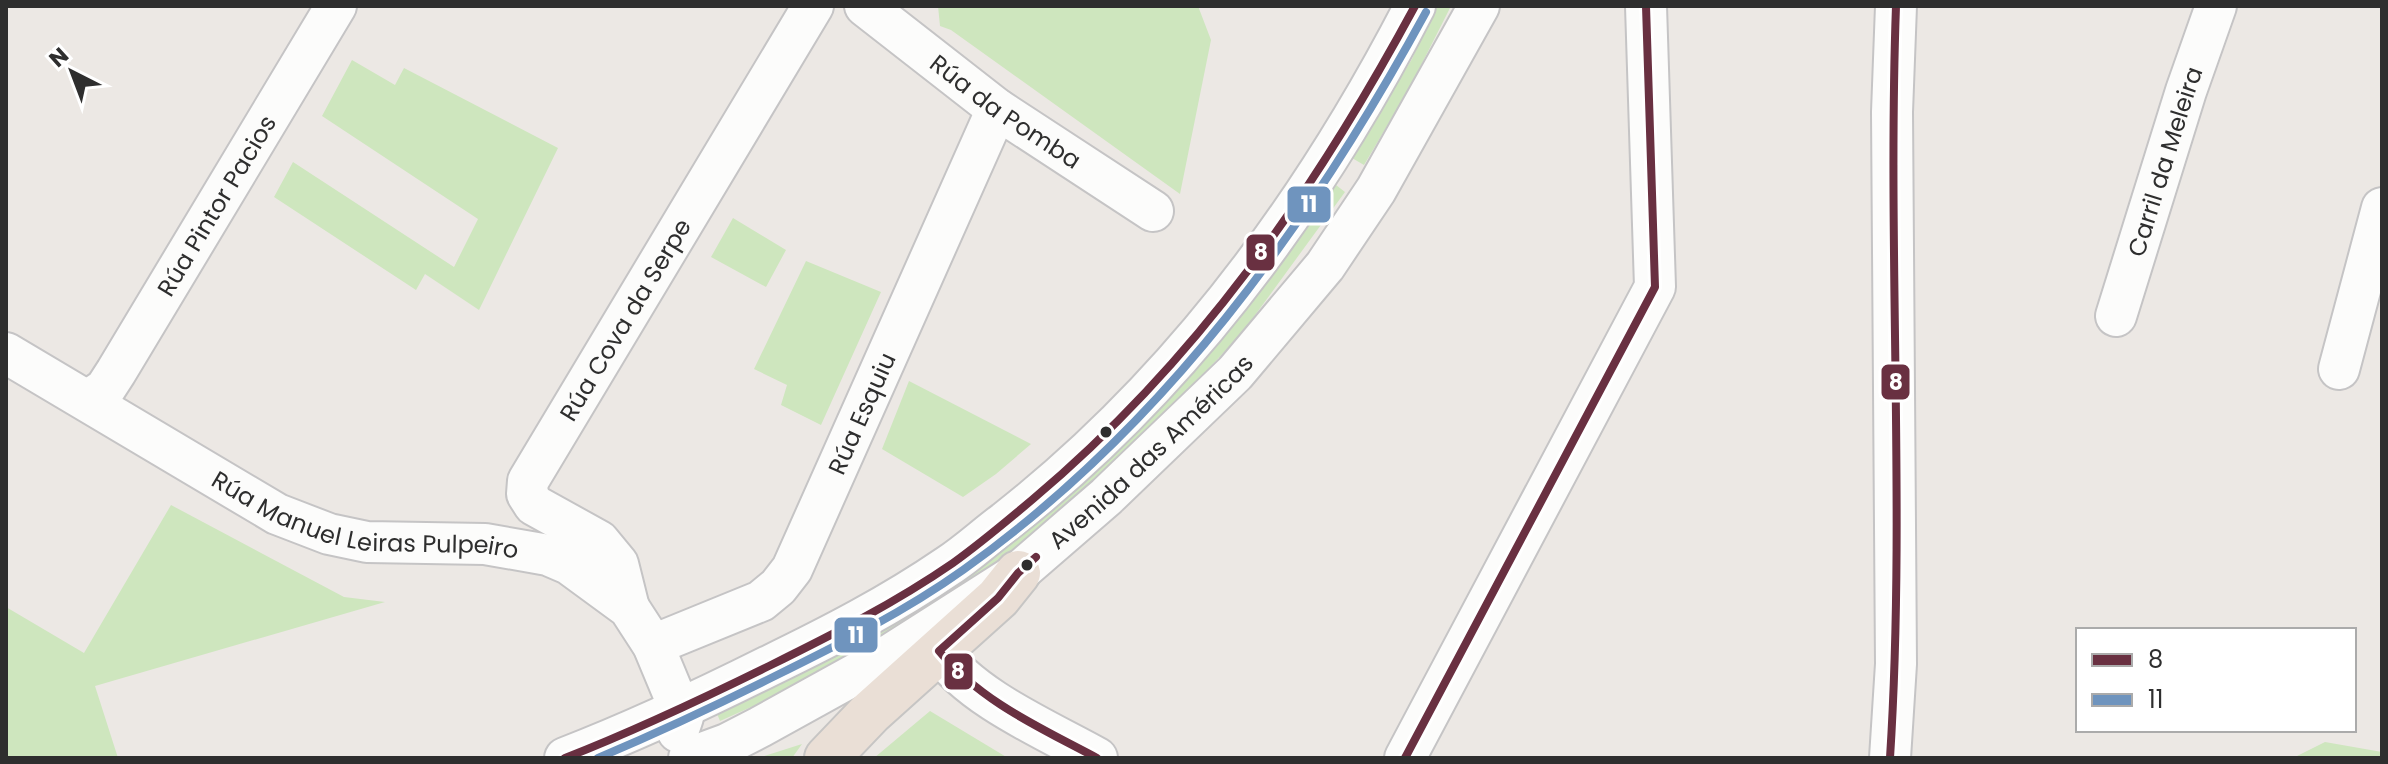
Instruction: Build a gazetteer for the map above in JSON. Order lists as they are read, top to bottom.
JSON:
{
  "streets": {
    "street": [
      "Rúa da Pomba",
      "Carril da Meleira",
      "Rúa Pintor Pacios",
      "Rúa Cova da Serpe",
      "Rúa Esquiu",
      "Avenida das Américas",
      "Rúa Manuel Leiras Pulpeiro"
    ]
  },
  "crossings": [
    ["Rúa da Pomba", "Rúa Esquiu"],
    ["Rúa Pintor Pacios", "Rúa Manuel Leiras Pulpeiro"],
    ["Rúa Cova da Serpe", "Rúa Manuel Leiras Pulpeiro"],
    ["Rúa Esquiu", "Rúa Manuel Leiras Pulpeiro"],
    ["Avenida das Américas", "Rúa Manuel Leiras Pulpeiro"]
  ],
  "lines": ["transit line 8", "transit line 11"],
  "legend": ["8", "11"],
  "north": "top left"
}
